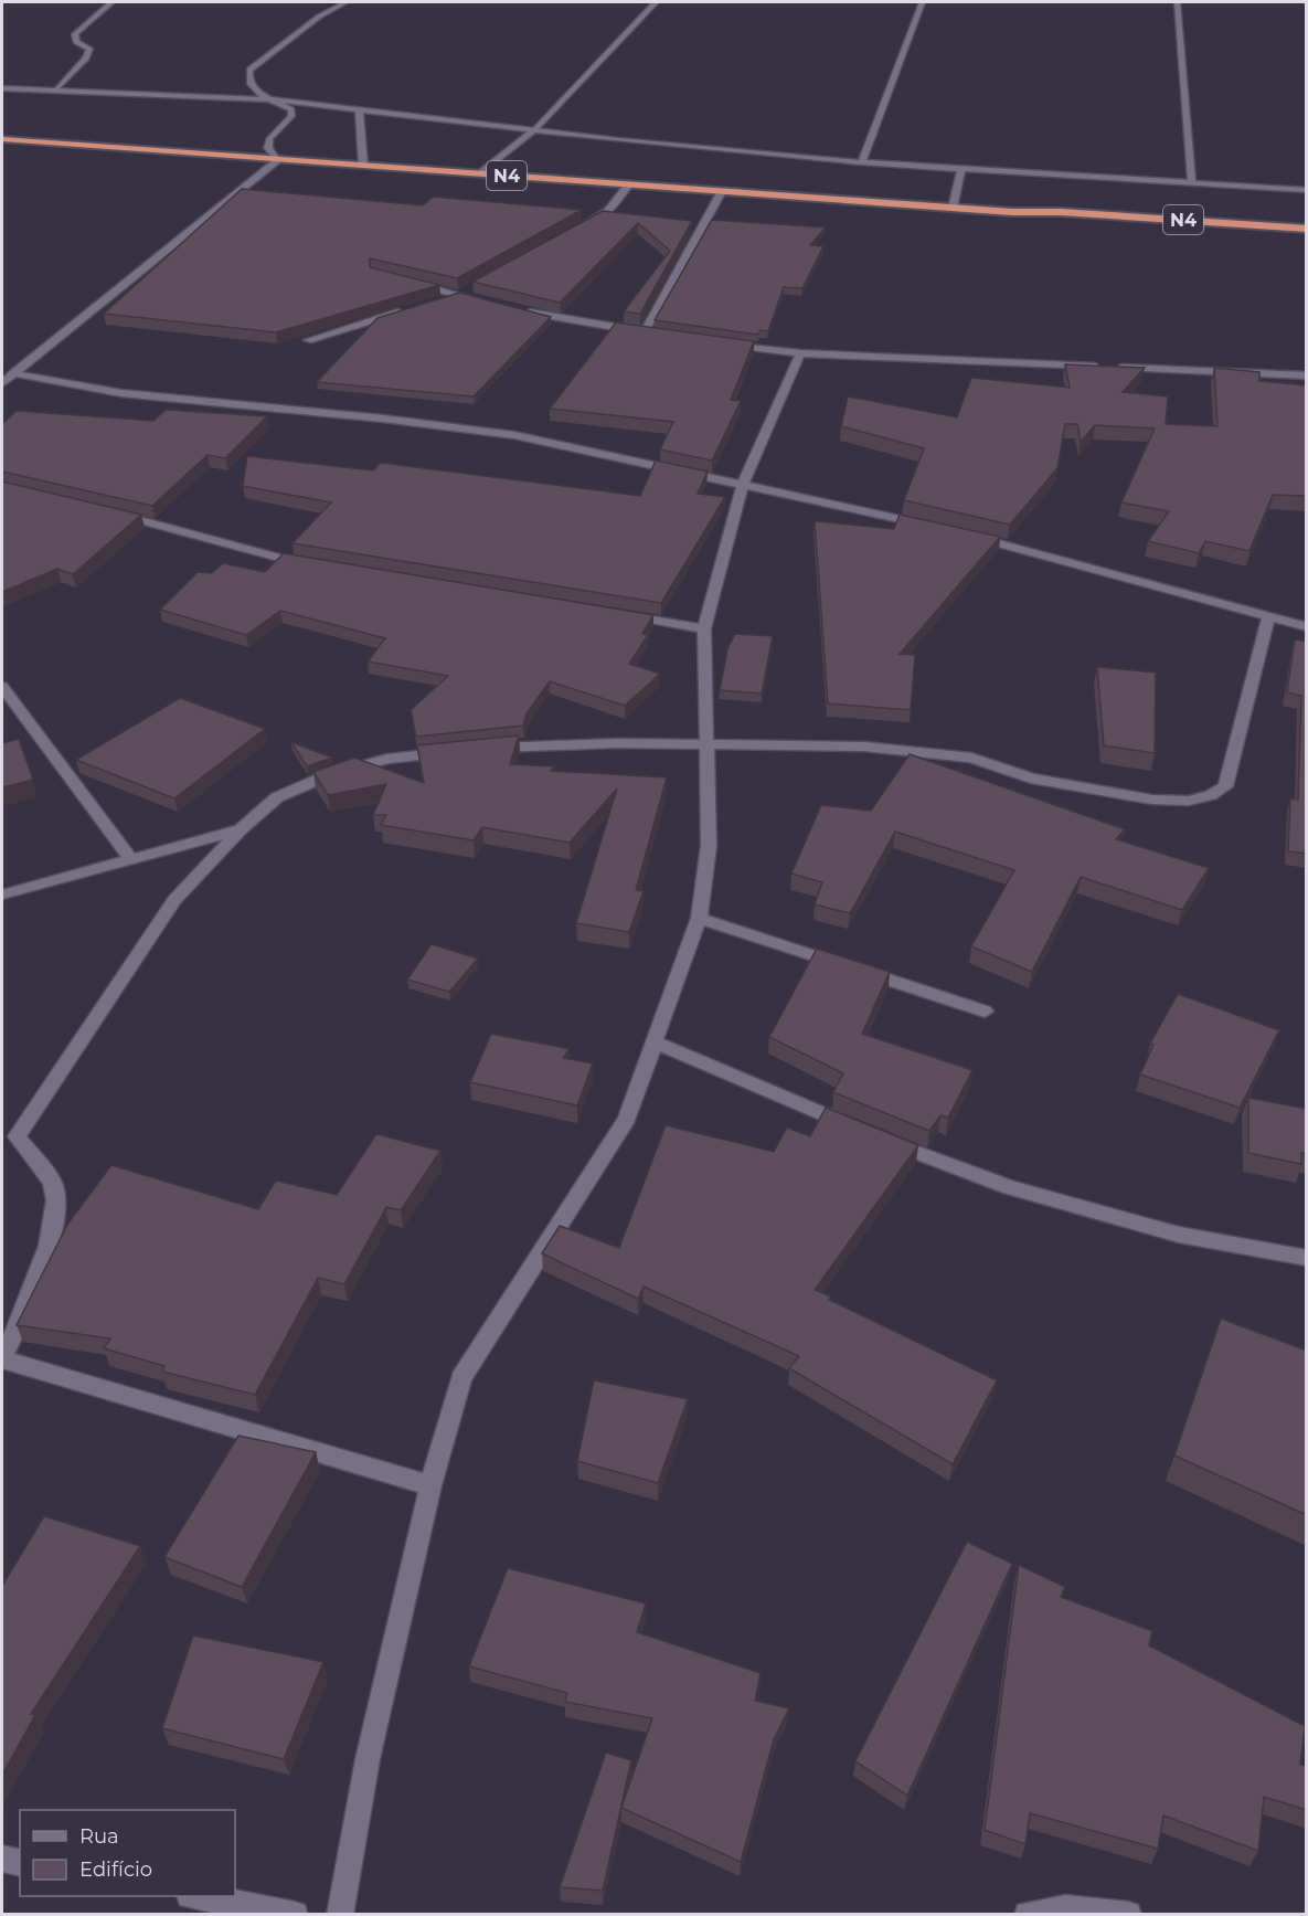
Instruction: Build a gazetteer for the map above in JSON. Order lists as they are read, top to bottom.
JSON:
{
  "streets": {
    "highway": ["N4"]
  },
  "legend": ["Rua", "Edifício"]
}
